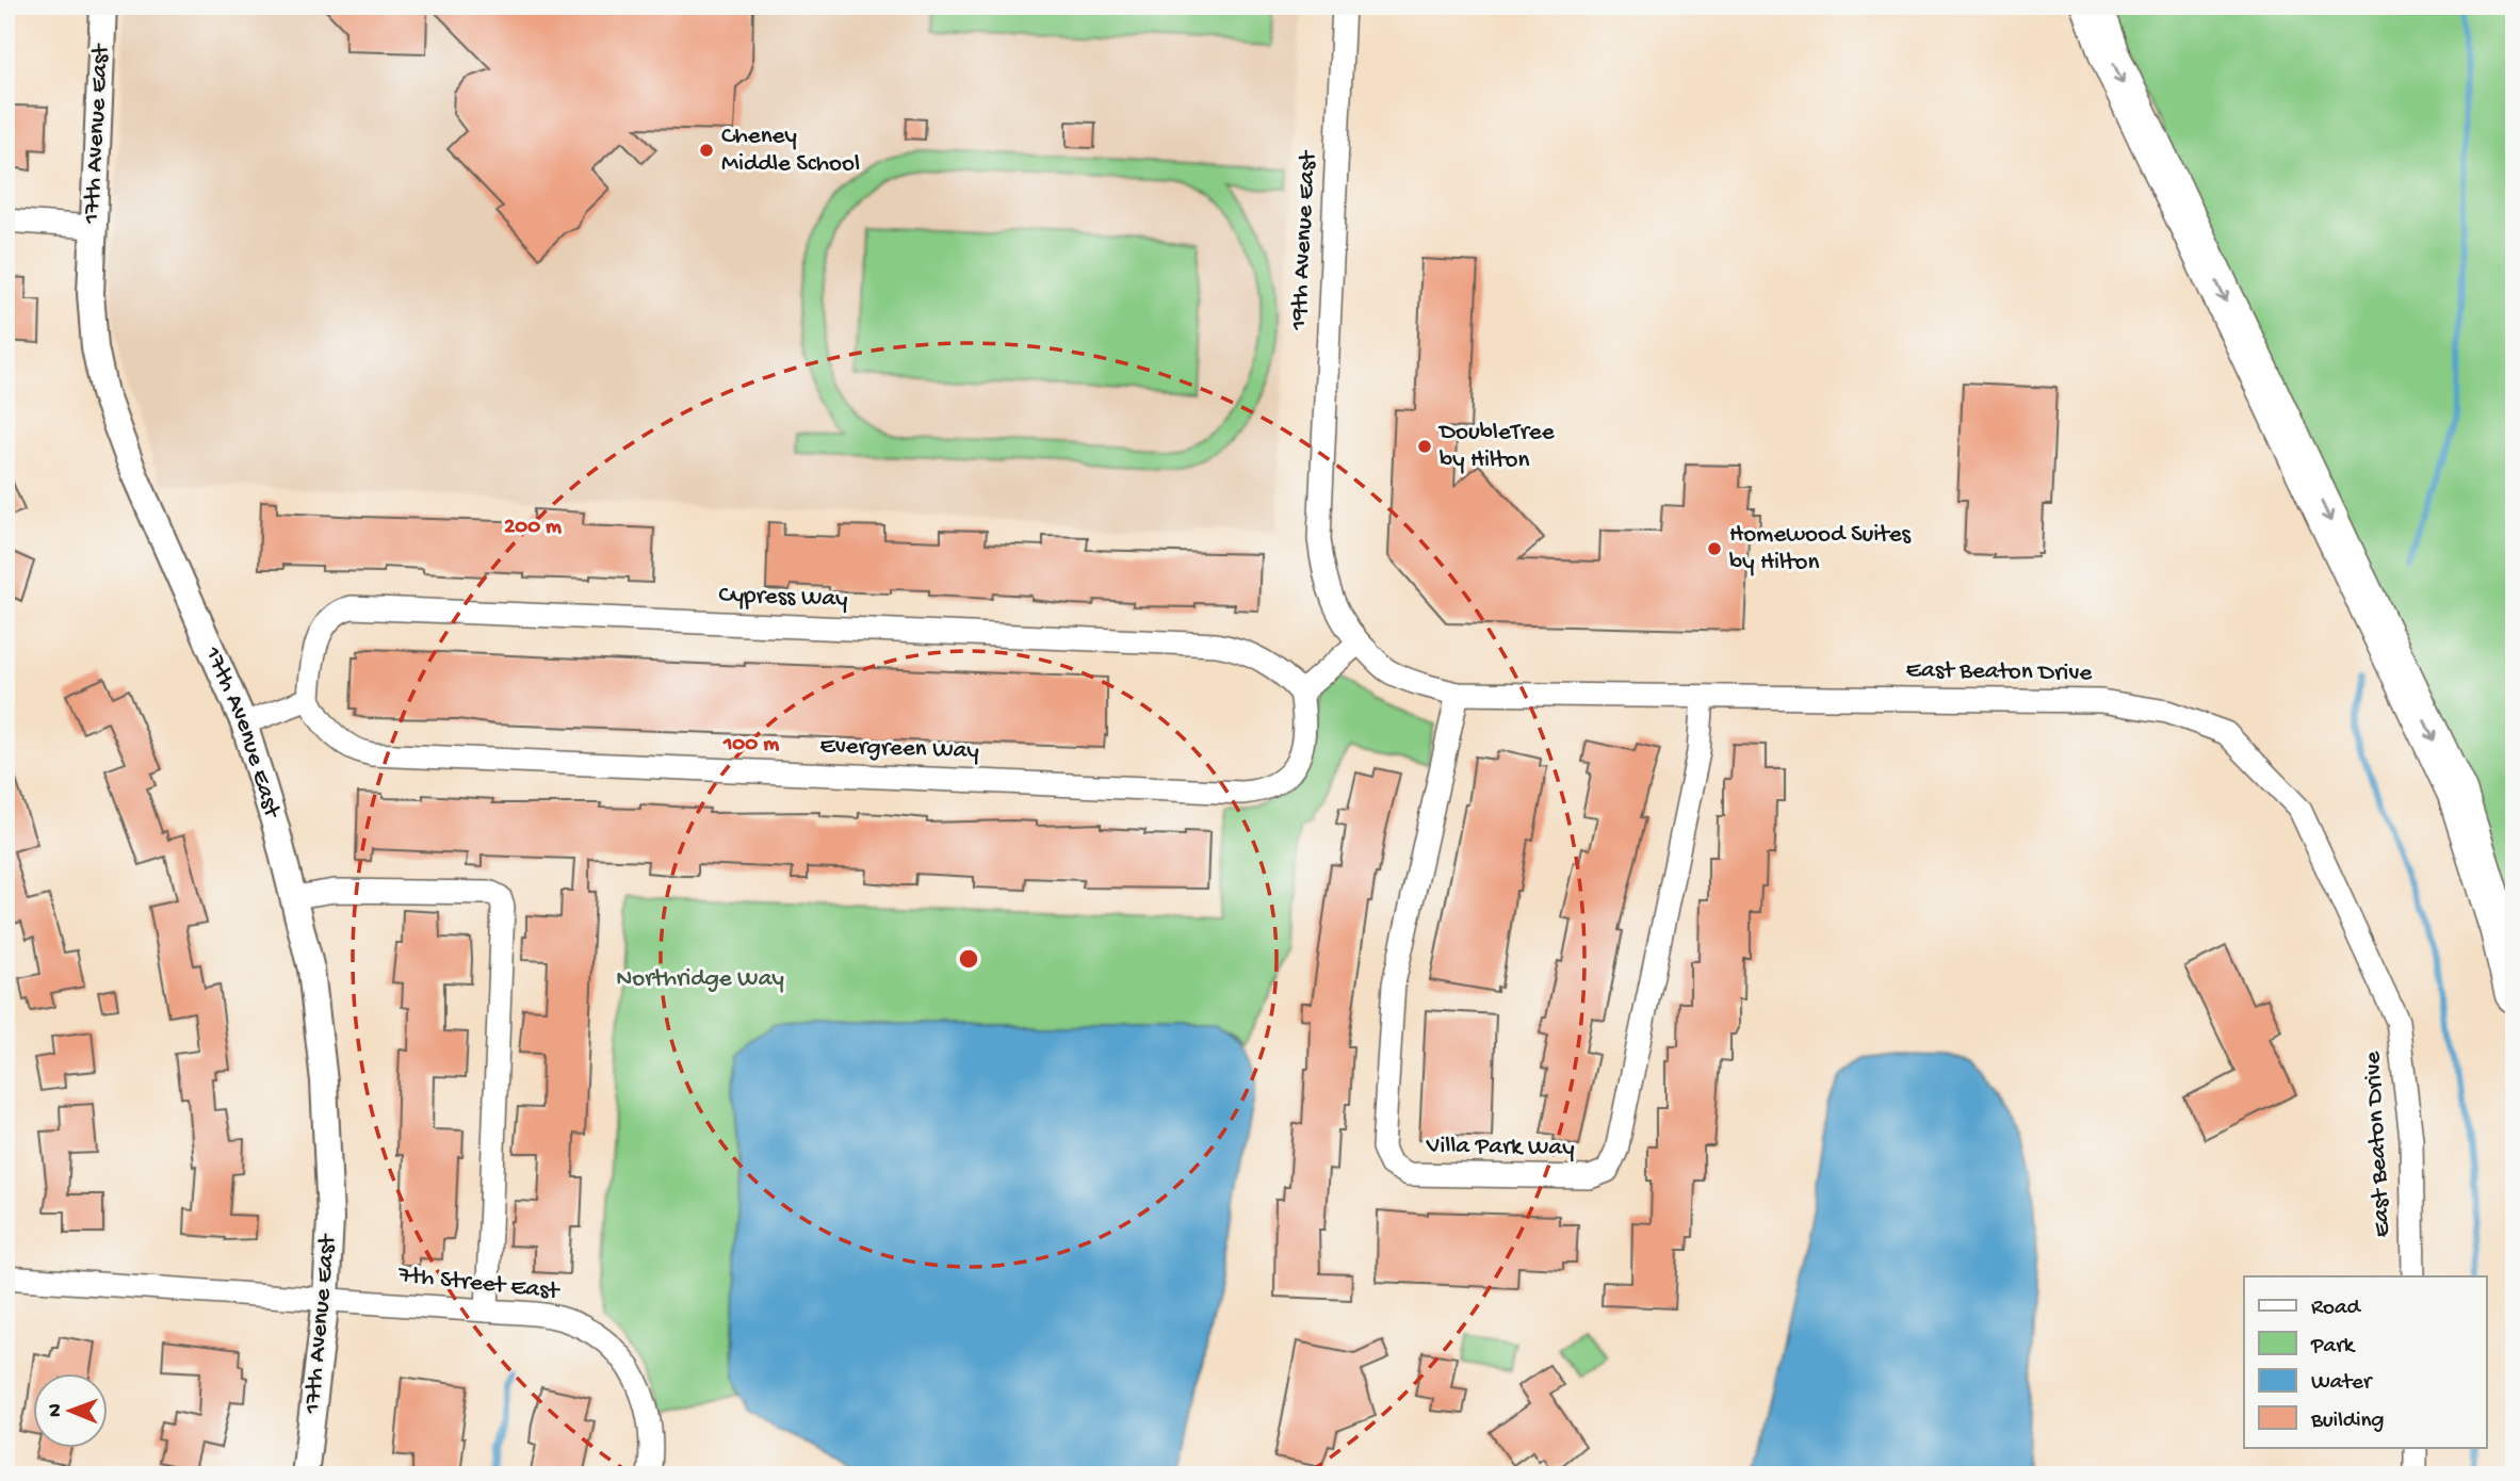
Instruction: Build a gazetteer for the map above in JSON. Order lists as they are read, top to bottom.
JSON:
{
  "streets": {
    "street": [
      "17th Avenue East",
      "19th Avenue East",
      "Cypress Way",
      "East Beaton Drive",
      "Evergreen Way",
      "Villa Park Way",
      "7th Street East"
    ]
  },
  "crossings": [
    ["17th Avenue East", "7th Street East"],
    ["19th Avenue East", "East Beaton Drive"],
    ["Cypress Way", "Evergreen Way"],
    ["East Beaton Drive", "Villa Park Way"]
  ],
  "parks": ["Northridge Way"],
  "places": ["Cheney Middle School", "DoubleTree by Hilton", "Homewood Suites by Hilton"],
  "legend": [
    "Road",
    "Park",
    "Water",
    "Building"
  ],
  "north": "left",
  "rings": ["200 m", "100 m"]
}
